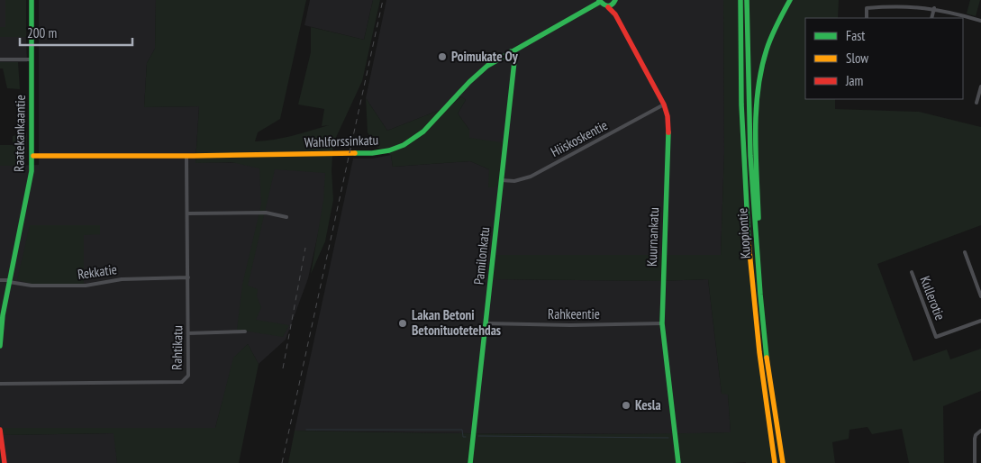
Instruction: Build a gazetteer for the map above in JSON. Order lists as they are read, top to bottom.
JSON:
{
  "streets": {
    "main road": [
      "Raatekankaantie",
      "Wahlforssinkatu",
      "Kuopiontie",
      "Kuurnankatu",
      "Pamilonkatu"
    ],
    "street": [
      "Hiiskoskentie",
      "Rekkatie",
      "Kullerotie",
      "Rahkeentie",
      "Rahtikatu"
    ]
  },
  "crossings": [
    ["Raatekankaantie", "Wahlforssinkatu"],
    ["Raatekankaantie", "Rekkatie"],
    ["Hiiskoskentie", "Kuurnankatu"],
    ["Hiiskoskentie", "Pamilonkatu"],
    ["Wahlforssinkatu", "Pamilonkatu"],
    ["Wahlforssinkatu", "Rahtikatu"],
    ["Kuurnankatu", "Rahkeentie"],
    ["Pamilonkatu", "Rahkeentie"],
    ["Rekkatie", "Rahtikatu"]
  ],
  "places": ["Poimukate Oy", "Lakan Betoni Betonituotetehdas", "Kesla"],
  "legend": ["Fast", "Slow", "Jam"],
  "scale_bar": "200 m"
}
